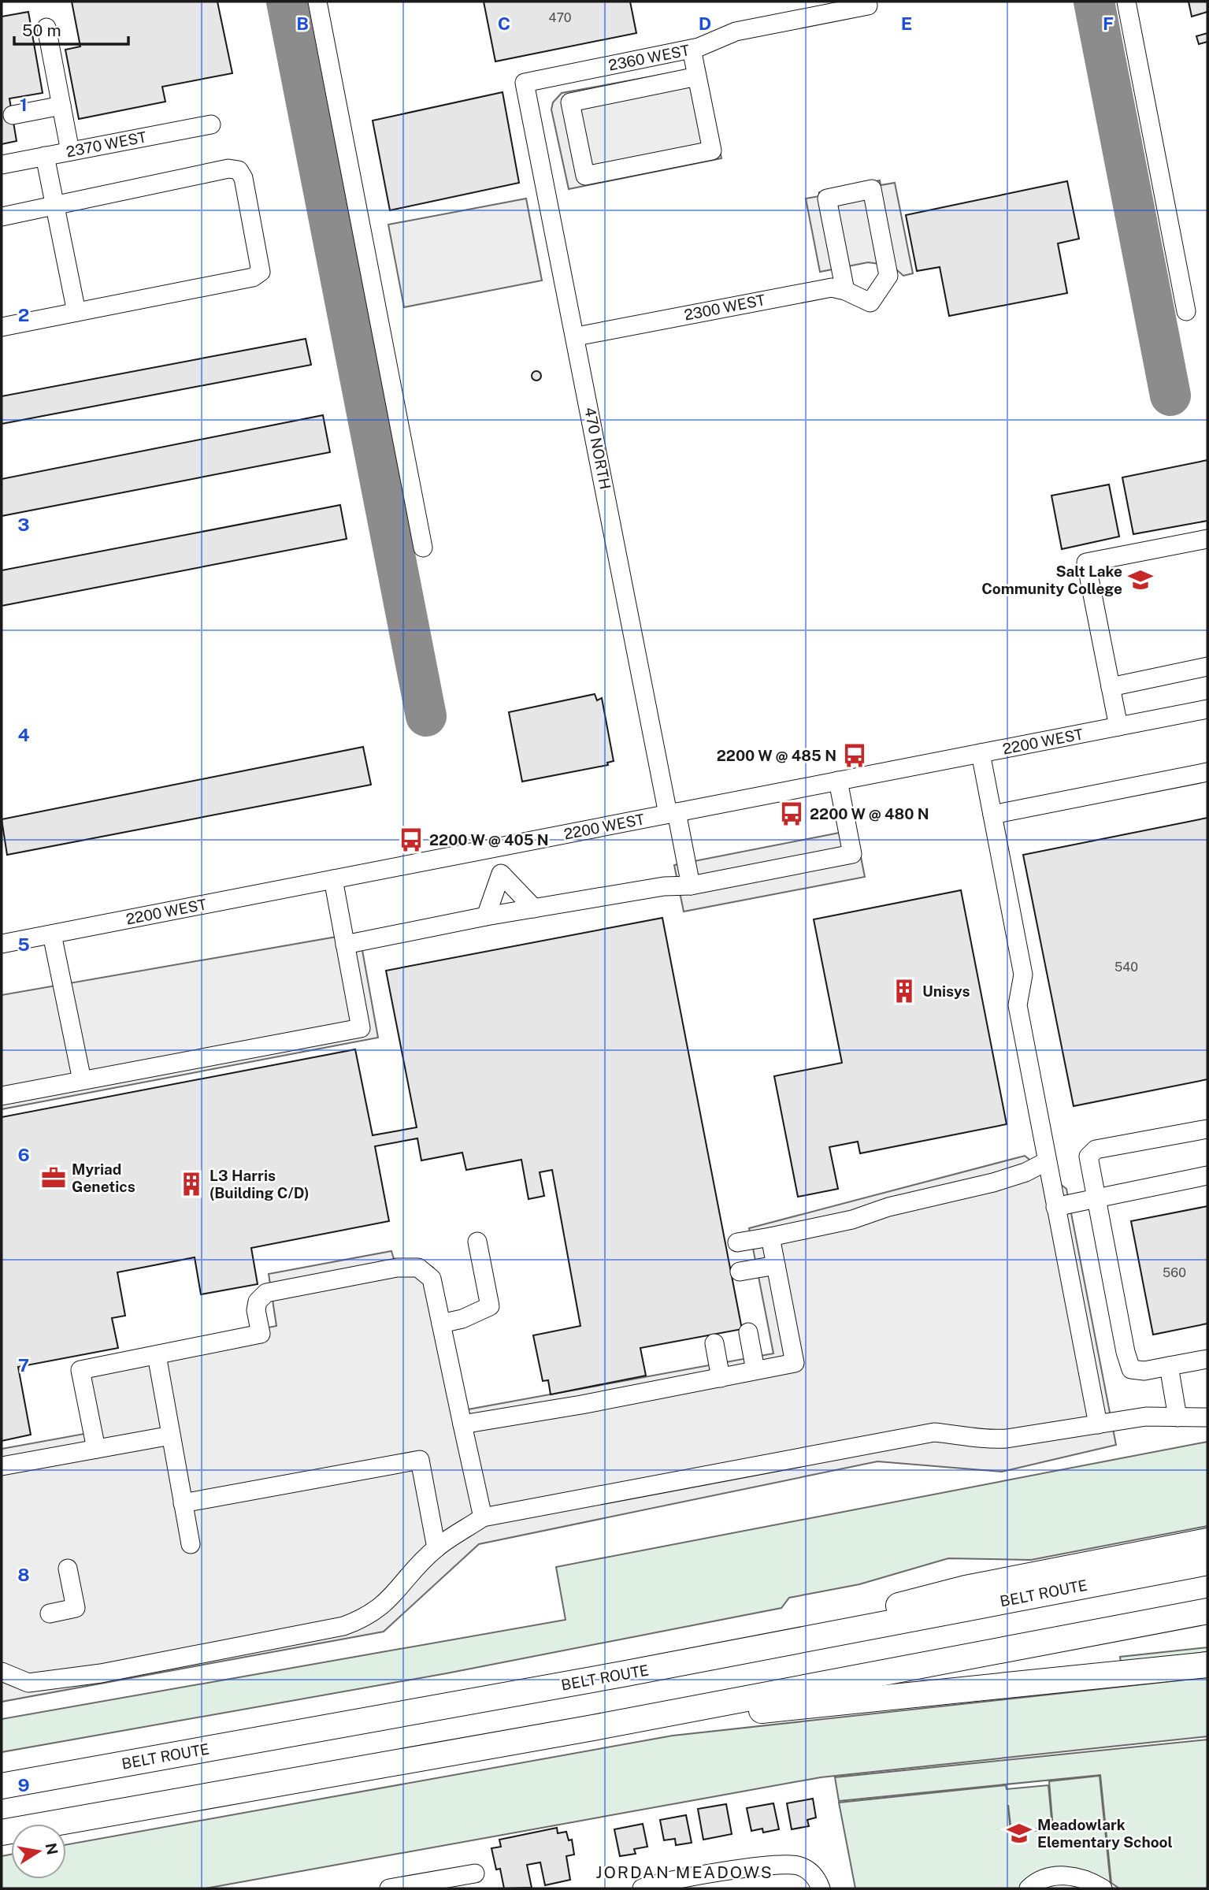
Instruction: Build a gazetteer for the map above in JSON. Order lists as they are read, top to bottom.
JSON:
{
  "streets": {
    "highway": ["BELT ROUTE"],
    "street": [
      "2360 WEST",
      "2370 WEST",
      "2300 WEST",
      "470 NORTH",
      "2200 WEST"
    ]
  },
  "crossings": [
    ["2360 WEST", "470 NORTH"],
    ["2300 WEST", "470 NORTH"],
    ["470 NORTH", "2200 WEST"]
  ],
  "districts": ["JORDAN MEADOWS"],
  "places": {
    "school or university": ["Salt Lake Community College", "Meadowlark Elementary School"],
    "bus stop": ["2200 W @ 485 N", "2200 W @ 480 N", "2200 W @ 405 N"],
    "building": ["Unisys", "L3 Harris (Building C/D)"],
    "office": ["Myriad Genetics"]
  },
  "house_numbers": ["470", "540", "560"],
  "scale_bar": "50 m",
  "north": "right",
  "grid": {
    "columns": [
      "B",
      "C",
      "D",
      "E",
      "F"
    ],
    "rows": [
      "1",
      "2",
      "3",
      "4",
      "5",
      "6",
      "7",
      "8",
      "9"
    ]
  }
}
